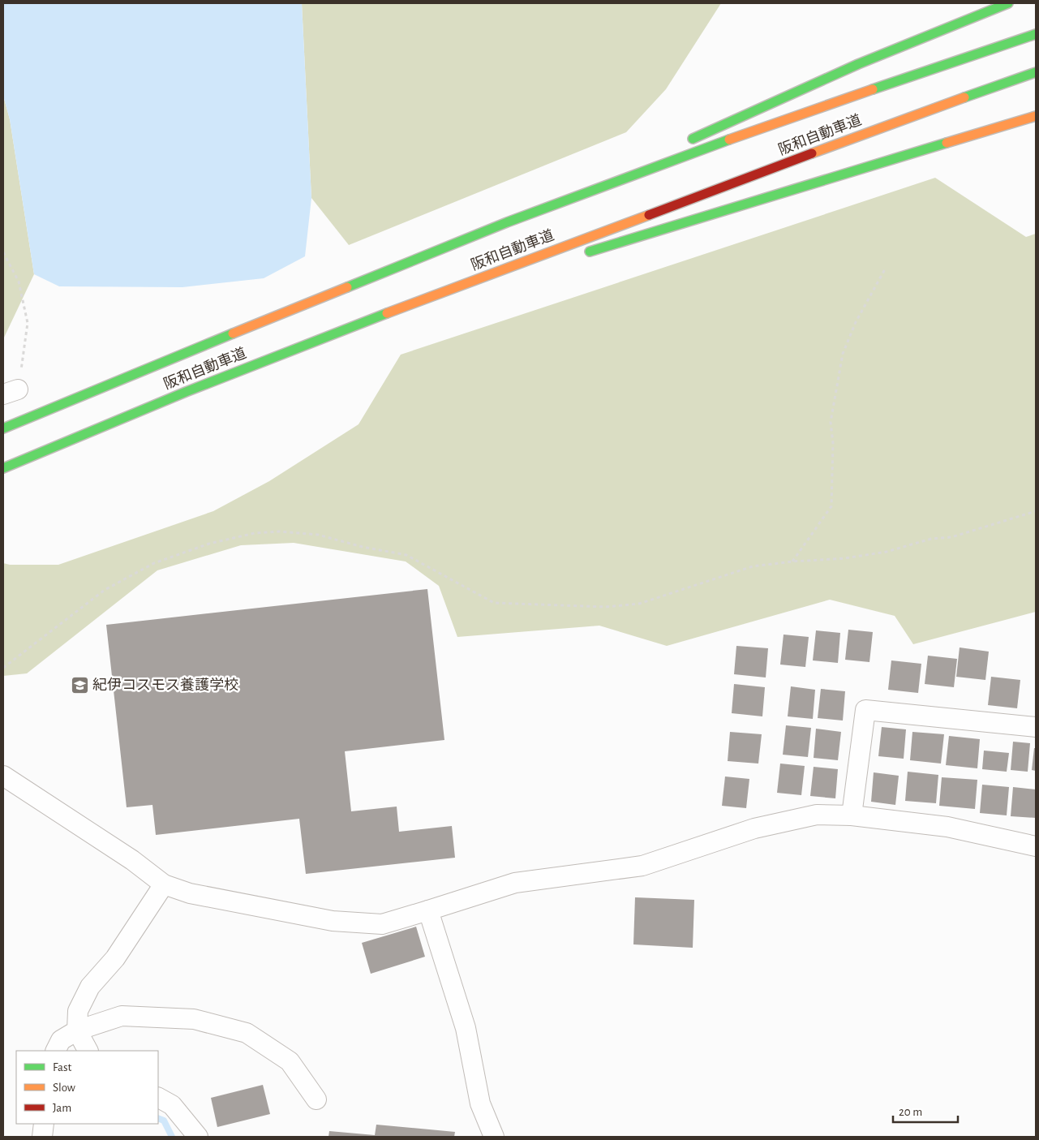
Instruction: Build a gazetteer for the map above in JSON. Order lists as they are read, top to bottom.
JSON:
{
  "streets": {
    "highway": ["阪和自動車道"]
  },
  "places": {
    "school or university": ["紀伊コスモス養護学校"]
  },
  "legend": ["Fast", "Slow", "Jam"],
  "scale_bar": "20 m"
}
